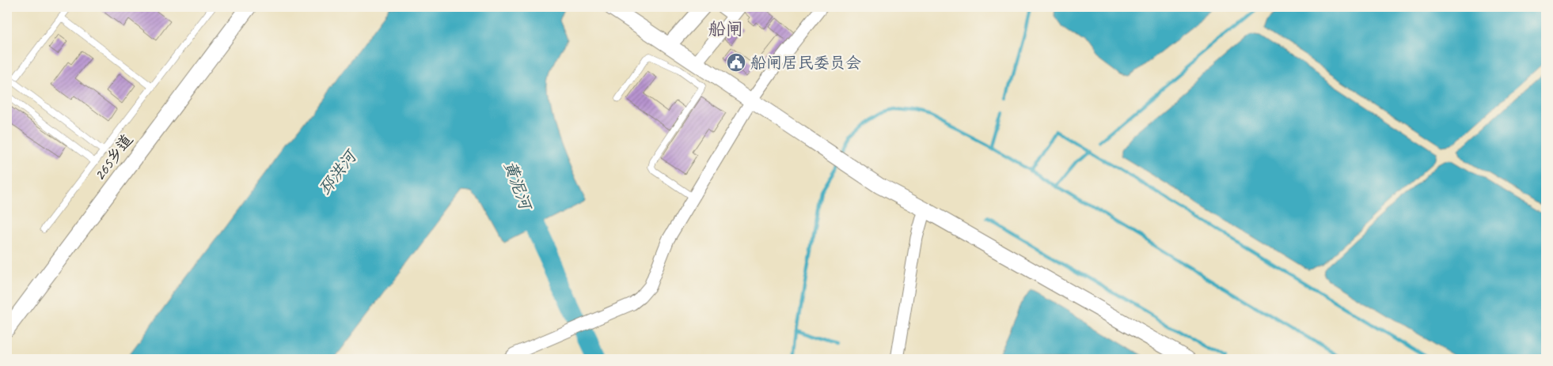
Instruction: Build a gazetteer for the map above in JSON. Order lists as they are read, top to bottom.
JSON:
{
  "streets": {
    "street": ["265乡道"]
  },
  "districts": ["船闸"],
  "water": ["邳洪河", "黄泥河"],
  "places": {
    "public building": ["船闸居民委员会"]
  }
}
